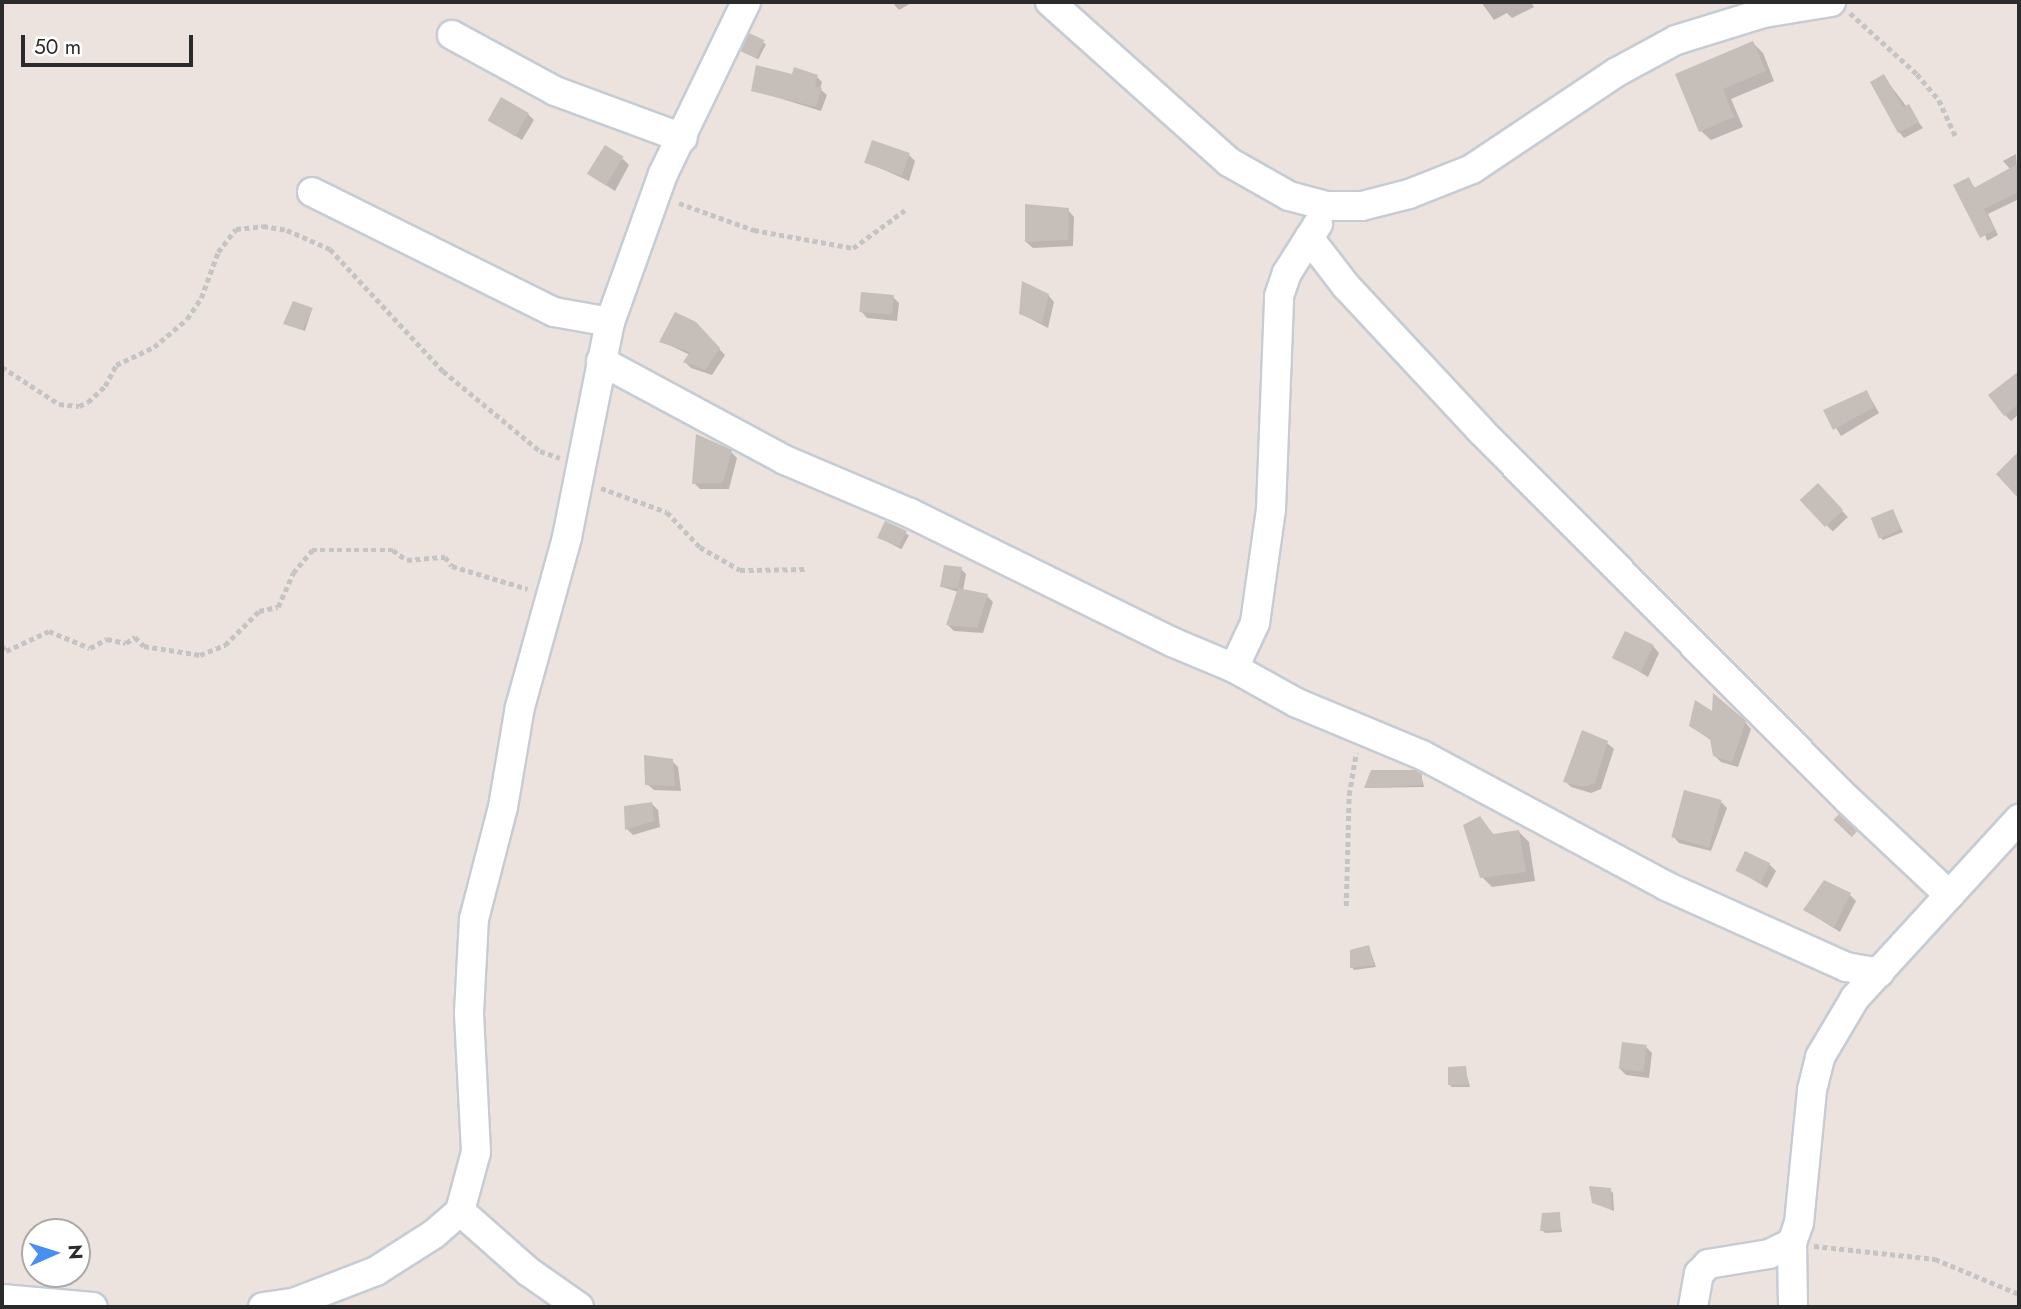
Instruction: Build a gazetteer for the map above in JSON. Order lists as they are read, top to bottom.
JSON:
{
  "scale_bar": "50 m",
  "north": "right"
}
